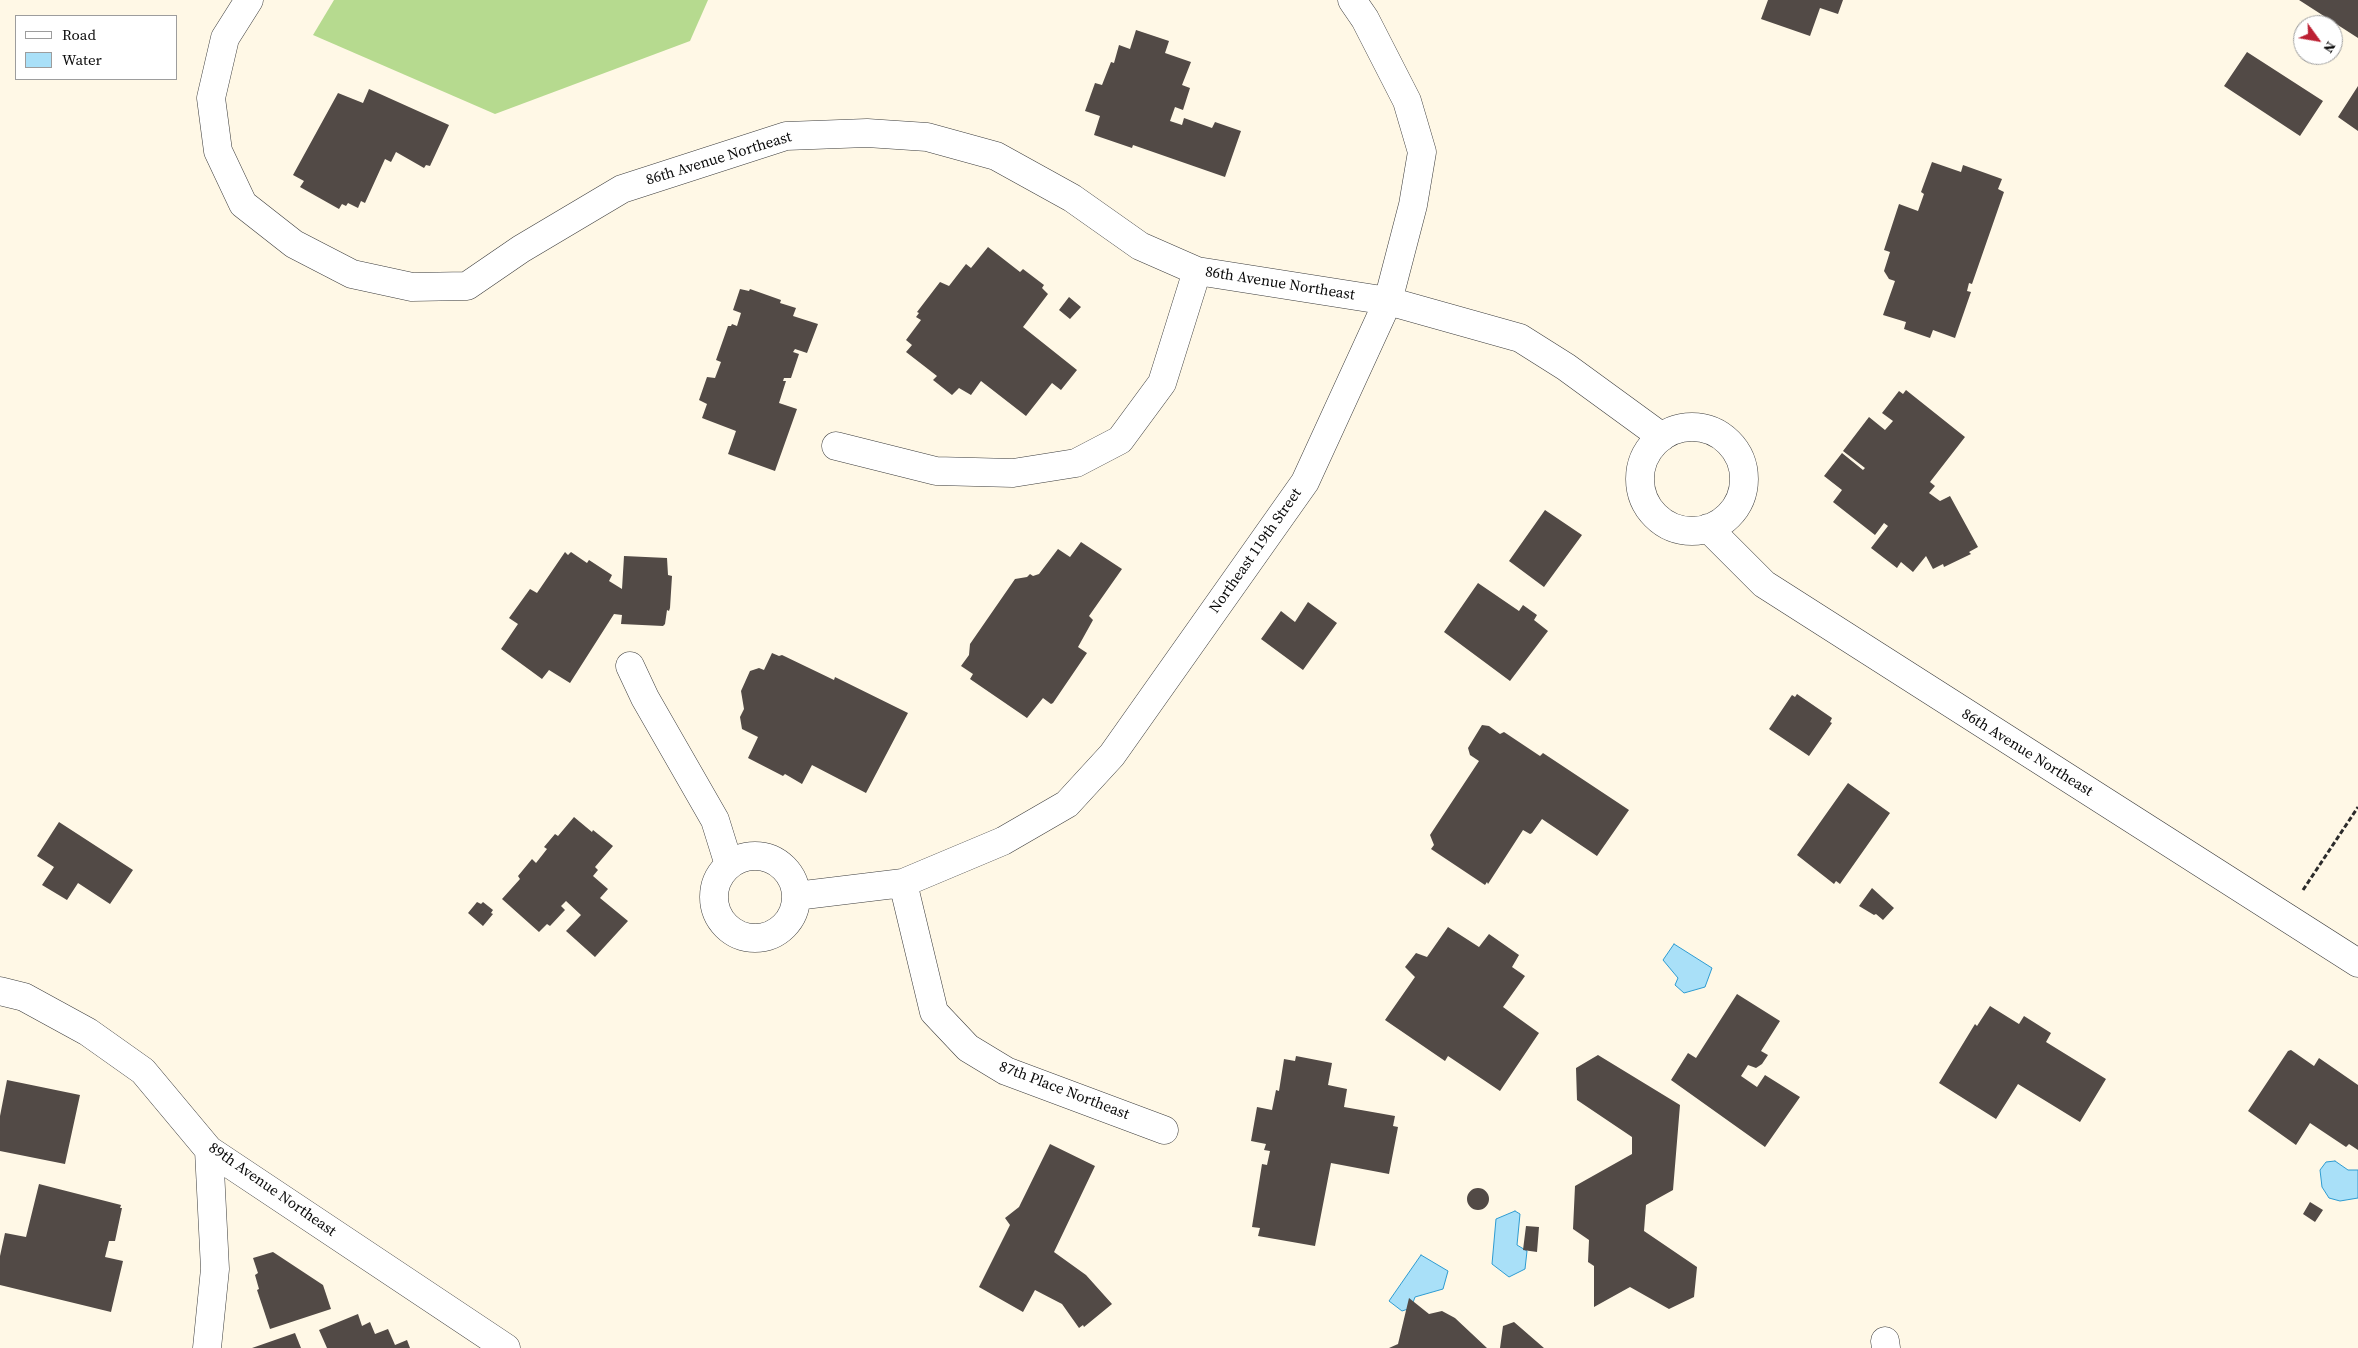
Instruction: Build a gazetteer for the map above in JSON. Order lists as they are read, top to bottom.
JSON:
{
  "streets": {
    "street": [
      "86th Avenue Northeast",
      "Northeast 119th Street",
      "87th Place Northeast",
      "89th Avenue Northeast"
    ]
  },
  "crossings": [
    ["86th Avenue Northeast", "Northeast 119th Street"],
    ["Northeast 119th Street", "87th Place Northeast"]
  ],
  "legend": ["Road", "Water"],
  "north": "bottom right"
}
